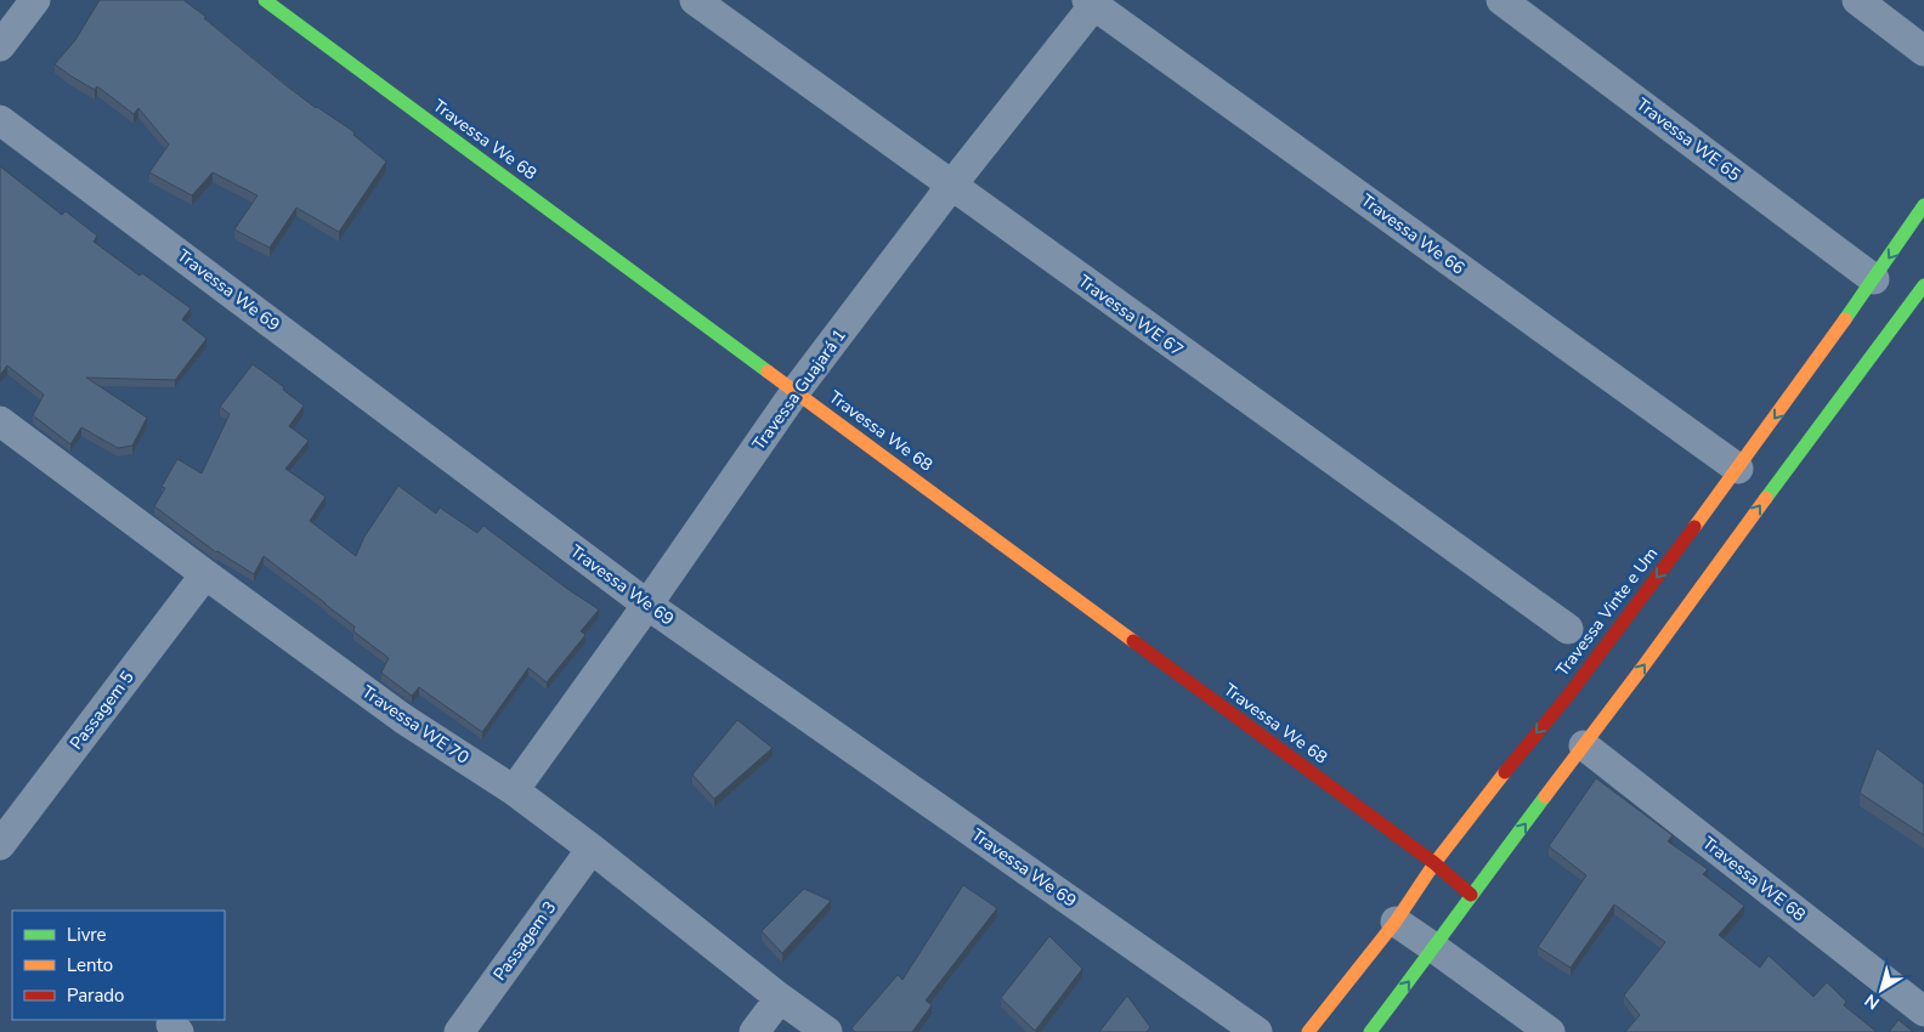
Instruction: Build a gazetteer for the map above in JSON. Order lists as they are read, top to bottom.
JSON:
{
  "streets": {
    "main road": ["Travessa We 68", "Travessa Vinte e Um"],
    "street": [
      "Travessa WE 65",
      "Travessa We 66",
      "Travessa We 69",
      "Travessa WE 67",
      "Travessa Guajará 1",
      "Passagem 5",
      "Travessa WE 70",
      "Travessa WE 68",
      "Passagem 3"
    ]
  },
  "crossings": [
    ["Travessa We 68", "Travessa Guajará 1"],
    ["Travessa We 68", "Travessa Vinte e Um"],
    ["Travessa WE 65", "Travessa Vinte e Um"],
    ["Travessa We 66", "Travessa Guajará 1"],
    ["Travessa We 66", "Travessa Vinte e Um"],
    ["Travessa We 69", "Travessa Guajará 1"],
    ["Travessa WE 67", "Travessa Guajará 1"],
    ["Travessa Guajará 1", "Travessa WE 70"],
    ["Passagem 5", "Travessa WE 70"],
    ["Travessa WE 70", "Passagem 3"]
  ],
  "legend": ["Livre", "Lento", "Parado"],
  "north": "bottom left"
}
